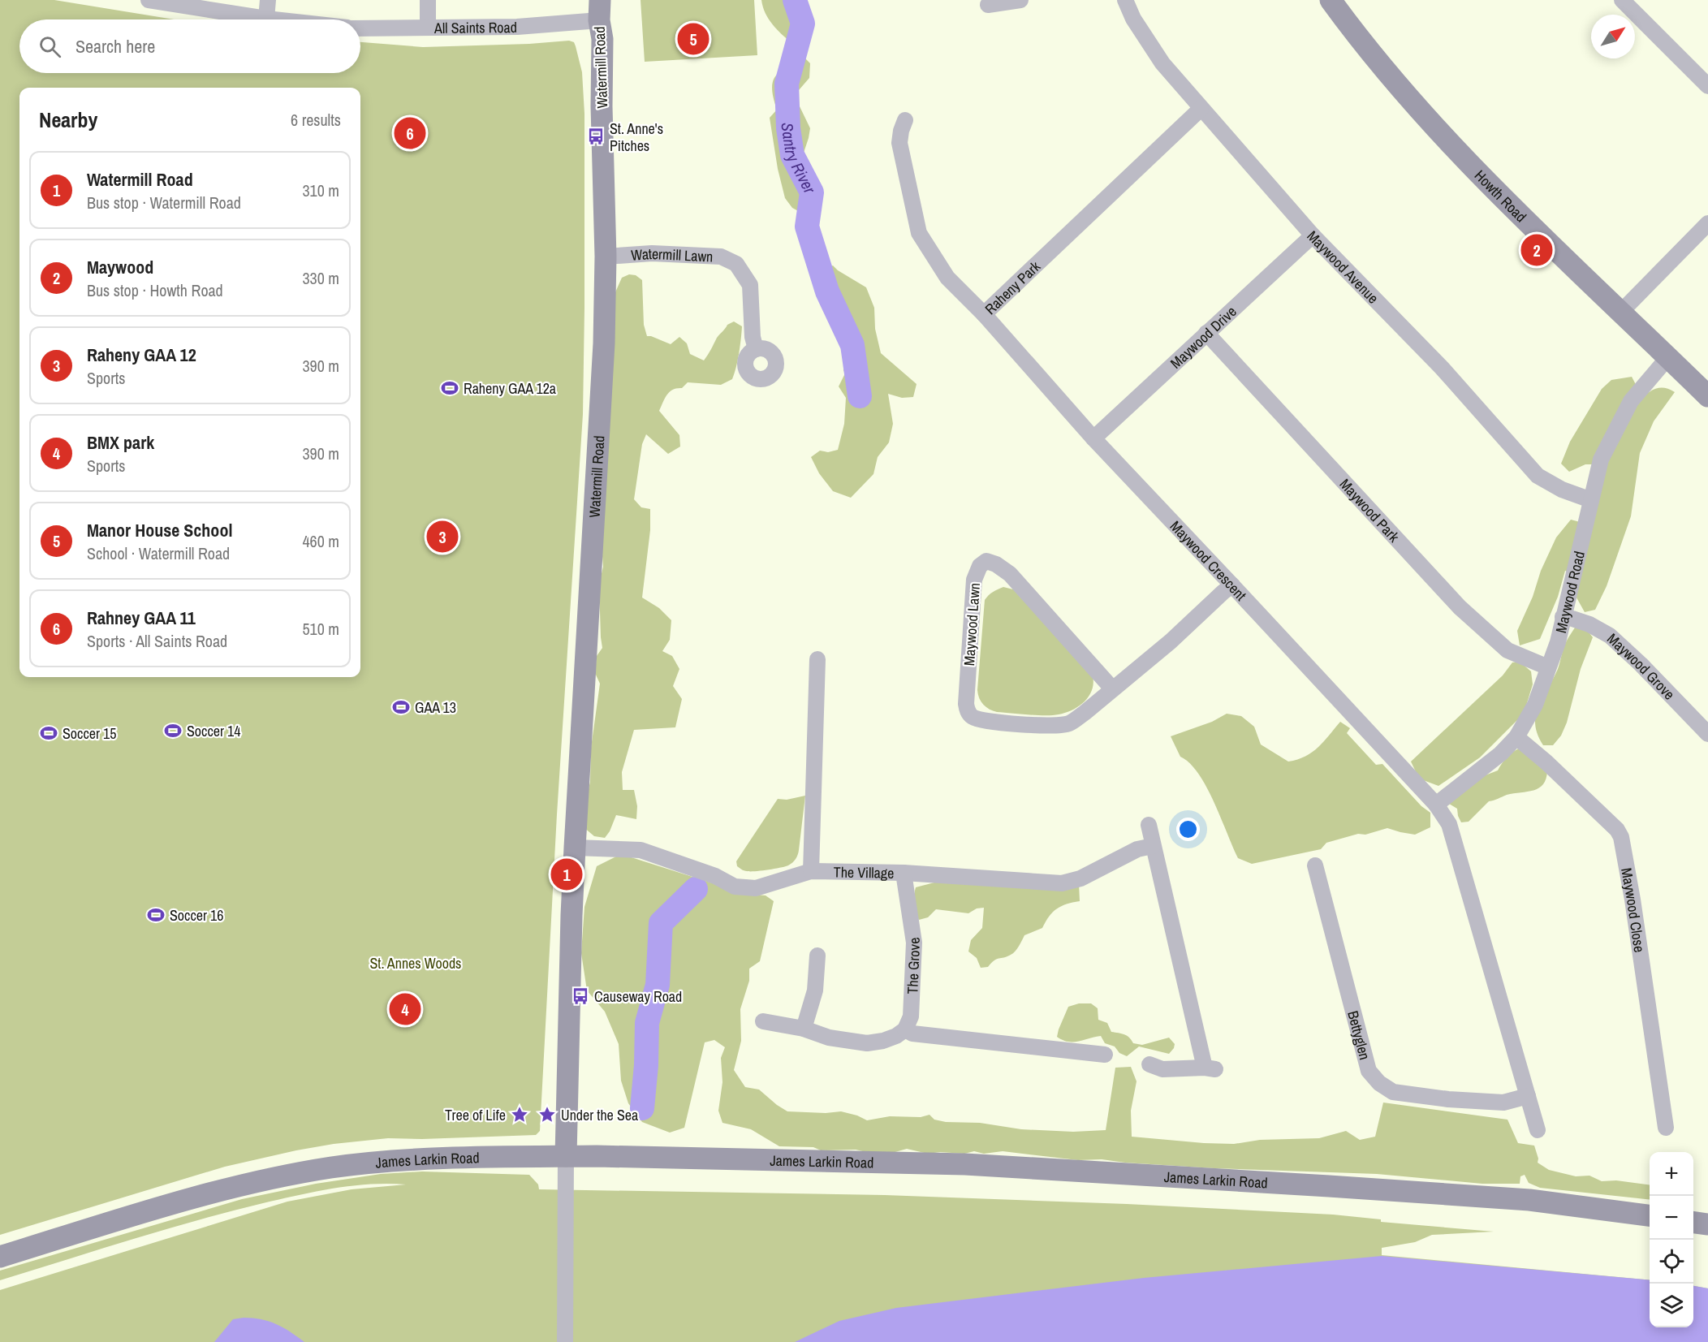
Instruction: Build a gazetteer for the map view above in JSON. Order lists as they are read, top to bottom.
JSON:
{
  "streets": {
    "main road": ["Watermill Road", "Howth Road", "James Larkin Road"],
    "street": [
      "All Saints Road",
      "Watermill Lawn",
      "Maywood Avenue",
      "Raheny Park",
      "Maywood Drive",
      "Maywood Park",
      "Maywood Crescent",
      "Maywood Road",
      "Maywood Lawn",
      "Maywood Grove",
      "The Village",
      "Maywood Close",
      "The Grove",
      "Bettyglen"
    ]
  },
  "crossings": [
    ["All Saints Road", "Watermill Road"],
    ["Watermill Road", "Watermill Lawn"],
    ["Watermill Road", "The Village"],
    ["Watermill Road", "James Larkin Road"],
    ["Howth Road", "Maywood Road"],
    ["Maywood Avenue", "Raheny Park"],
    ["Maywood Avenue", "Maywood Drive"],
    ["Maywood Avenue", "Maywood Road"],
    ["Raheny Park", "Maywood Crescent"],
    ["Maywood Drive", "Maywood Park"],
    ["Maywood Drive", "Maywood Crescent"],
    ["Maywood Park", "Maywood Road"],
    ["Maywood Crescent", "Maywood Road"],
    ["Maywood Crescent", "Maywood Lawn"],
    ["Maywood Road", "Maywood Grove"],
    ["Maywood Road", "Maywood Close"],
    ["The Village", "The Grove"]
  ],
  "water": ["Santry River"],
  "parks": ["St. Annes Woods"],
  "places": {
    "bus stop": ["St. Anne's Pitches", "Causeway Road"],
    "sports": [
      "Raheny GAA 12a",
      "GAA 13",
      "Soccer 14",
      "Soccer 15",
      "Soccer 16"
    ],
    "place": ["Tree of Life", "Under the Sea"]
  },
  "north": "top right",
  "page": {
    "search": "Search here",
    "pins": [
      "5",
      "6",
      "2",
      "3",
      "1",
      "4"
    ],
    "heading": ["Nearby", "6 results"],
    "list": [
      {
        "mark": "1",
        "name": "Watermill Road",
        "note": "Bus stop · Watermill Road",
        "value": "310 m"
      },
      {
        "mark": "2",
        "name": "Maywood",
        "note": "Bus stop · Howth Road",
        "value": "330 m"
      },
      {
        "mark": "3",
        "name": "Raheny GAA 12",
        "note": "Sports",
        "value": "390 m"
      },
      {
        "mark": "4",
        "name": "BMX park",
        "note": "Sports",
        "value": "390 m"
      },
      {
        "mark": "5",
        "name": "Manor House School",
        "note": "School · Watermill Road",
        "value": "460 m"
      },
      {
        "mark": "6",
        "name": "Rahney GAA 11",
        "note": "Sports · All Saints Road",
        "value": "510 m"
      }
    ],
    "map_buttons": ["+", "−"]
  }
}
